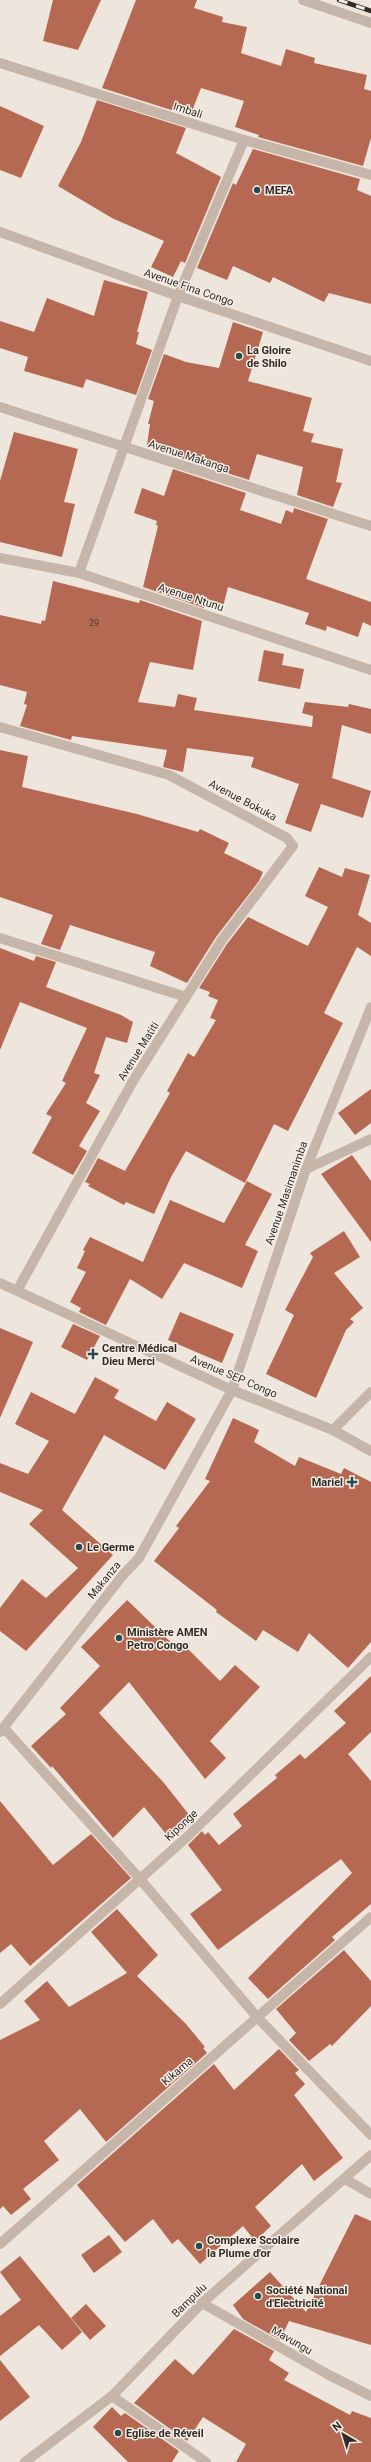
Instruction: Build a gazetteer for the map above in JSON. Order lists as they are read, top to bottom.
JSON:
{
  "streets": {
    "street": [
      "Imbali",
      "Avenue Fina Congo",
      "Avenue Makanga",
      "Avenue Ntunu",
      "Avenue Bokuka",
      "Avenue Matiti",
      "Avenue Masimanimba",
      "Avenue SEP Congo",
      "Makanza",
      "Kiponge",
      "Kikama",
      "Bampulu",
      "Mavungu"
    ]
  },
  "crossings": [
    ["Avenue Bokuka", "Avenue Matiti"],
    ["Avenue Matiti", "Avenue SEP Congo"],
    ["Avenue Masimanimba", "Avenue SEP Congo"],
    ["Avenue Masimanimba", "Makanza"],
    ["Avenue SEP Congo", "Makanza"],
    ["Bampulu", "Mavungu"]
  ],
  "places": {
    "other": [
      "MEFA",
      "La Gloire de Shilo",
      "Le Germe",
      "Ministère AMEN Petro Congo",
      "Complexe Scolaire la Plume d'or",
      "Société National d'Electricité",
      "Eglise de Réveil"
    ],
    "health": ["Centre Médical Dieu Merci", "Mariel"]
  },
  "house_numbers": ["29"],
  "north": "top left"
}
